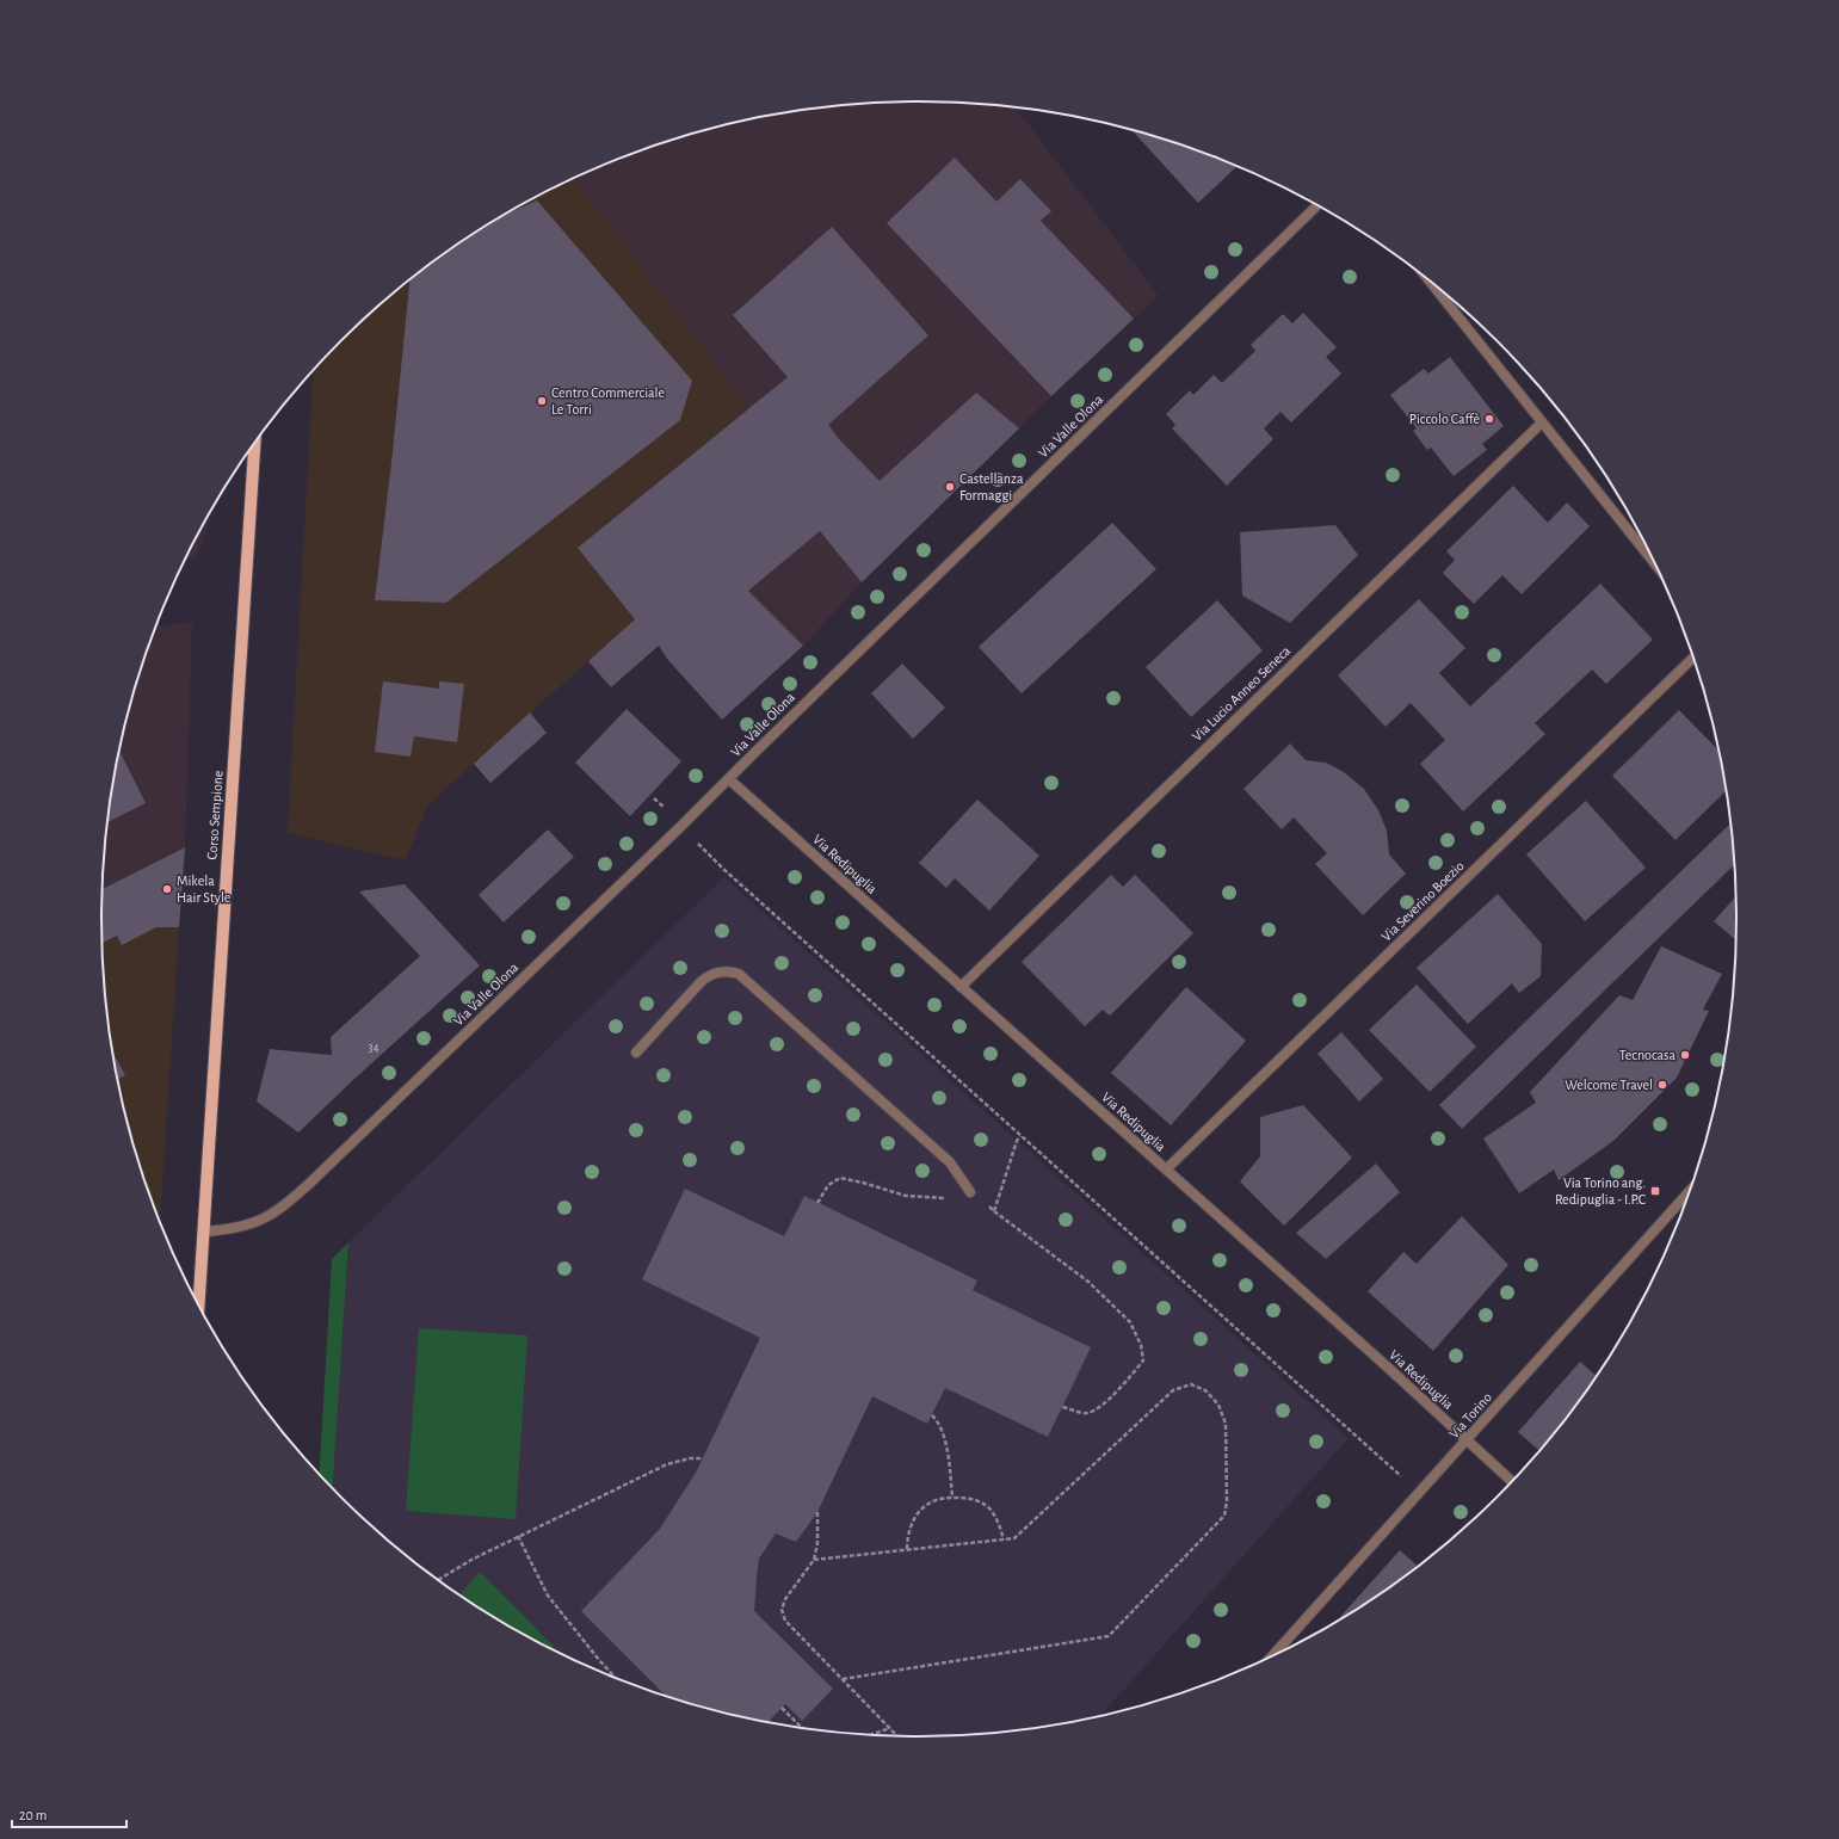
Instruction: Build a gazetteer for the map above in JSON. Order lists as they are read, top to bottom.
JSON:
{
  "streets": {
    "main road": ["Corso Sempione"],
    "street": [
      "Via Valle Olona",
      "Via Lucio Anneo Seneca",
      "Via Redipuglia",
      "Via Severino Boezio",
      "Via Torino"
    ]
  },
  "crossings": [
    ["Via Valle Olona", "Corso Sempione"],
    ["Via Valle Olona", "Via Redipuglia"],
    ["Via Lucio Anneo Seneca", "Via Redipuglia"],
    ["Via Redipuglia", "Via Severino Boezio"],
    ["Via Redipuglia", "Via Torino"]
  ],
  "places": {
    "other": [
      "Centro Commerciale Le Torri",
      "Piccolo Caffè",
      "Castellanza Formaggi",
      "Mikela Hair Style",
      "Tecnocasa",
      "Welcome Travel"
    ],
    "transit": ["Via Torino ang. Redipuglia - I.P.C"]
  },
  "house_numbers": ["34"],
  "scale_bar": "20 m"
}
